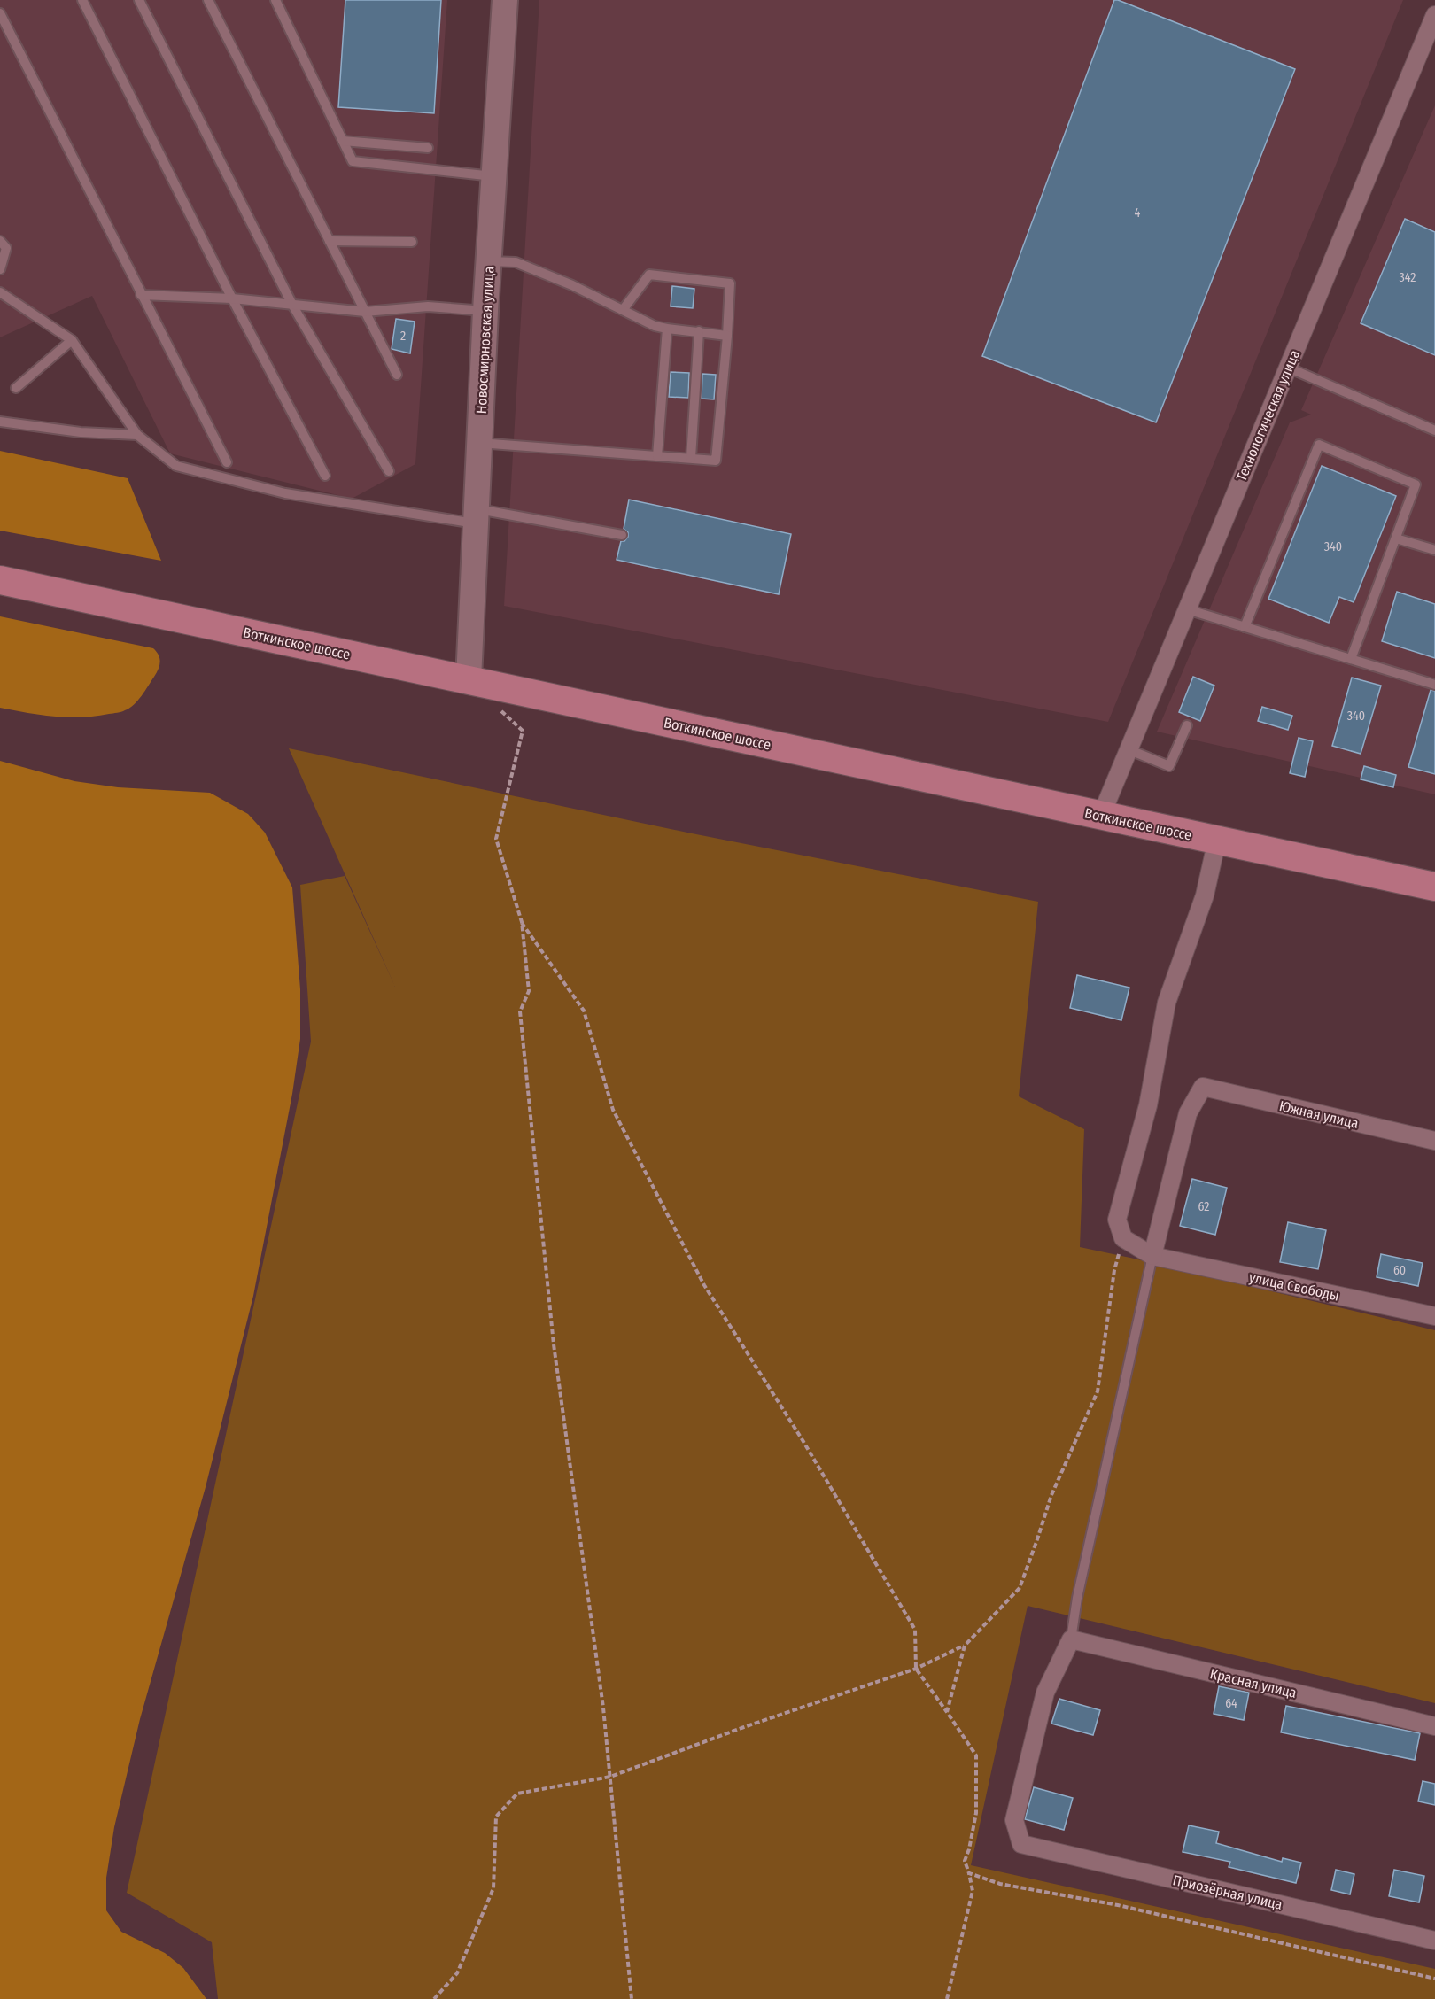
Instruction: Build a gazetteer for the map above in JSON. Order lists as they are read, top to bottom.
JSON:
{
  "streets": {
    "main road": ["Воткинское шоссе"],
    "street": [
      "Новосмирновская улица",
      "Технологическая улица",
      "Южная улица",
      "улица Свободы",
      "Красная улица",
      "Приозёрная улица"
    ]
  },
  "crossings": [
    ["Новосмирновская улица", "Воткинское шоссе"],
    ["Технологическая улица", "Воткинское шоссе"],
    ["Южная улица", "улица Свободы"],
    ["Красная улица", "Приозёрная улица"]
  ],
  "house_numbers": [
    "4",
    "342",
    "2",
    "340",
    "340",
    "62",
    "60",
    "64"
  ]
}
